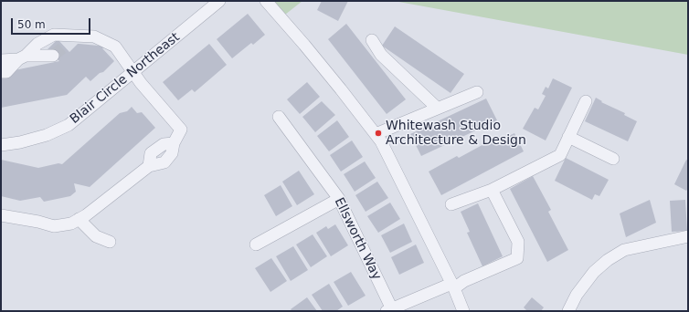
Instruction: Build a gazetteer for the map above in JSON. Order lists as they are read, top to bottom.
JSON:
{
  "streets": {
    "street": ["Blair Circle Northeast", "Ellsworth Way"]
  },
  "places": ["Whitewash Studio Architecture & Design"],
  "scale_bar": "50 m"
}
